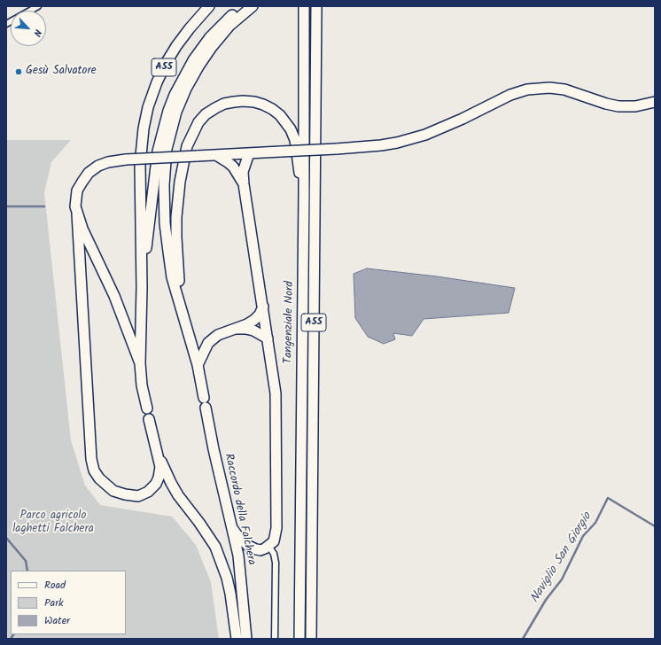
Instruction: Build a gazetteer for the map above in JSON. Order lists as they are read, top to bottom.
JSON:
{
  "streets": {
    "highway": ["A55", "Tangenziale Nord", "Raccordo della Falchera"]
  },
  "crossings": [
    ["A55", "Raccordo della Falchera"]
  ],
  "water": ["Naviglio San Giorgio"],
  "parks": ["Parco agricolo laghetti Falchera"],
  "places": ["Gesù Salvatore"],
  "legend": ["Road", "Park", "Water"],
  "north": "bottom right"
}
